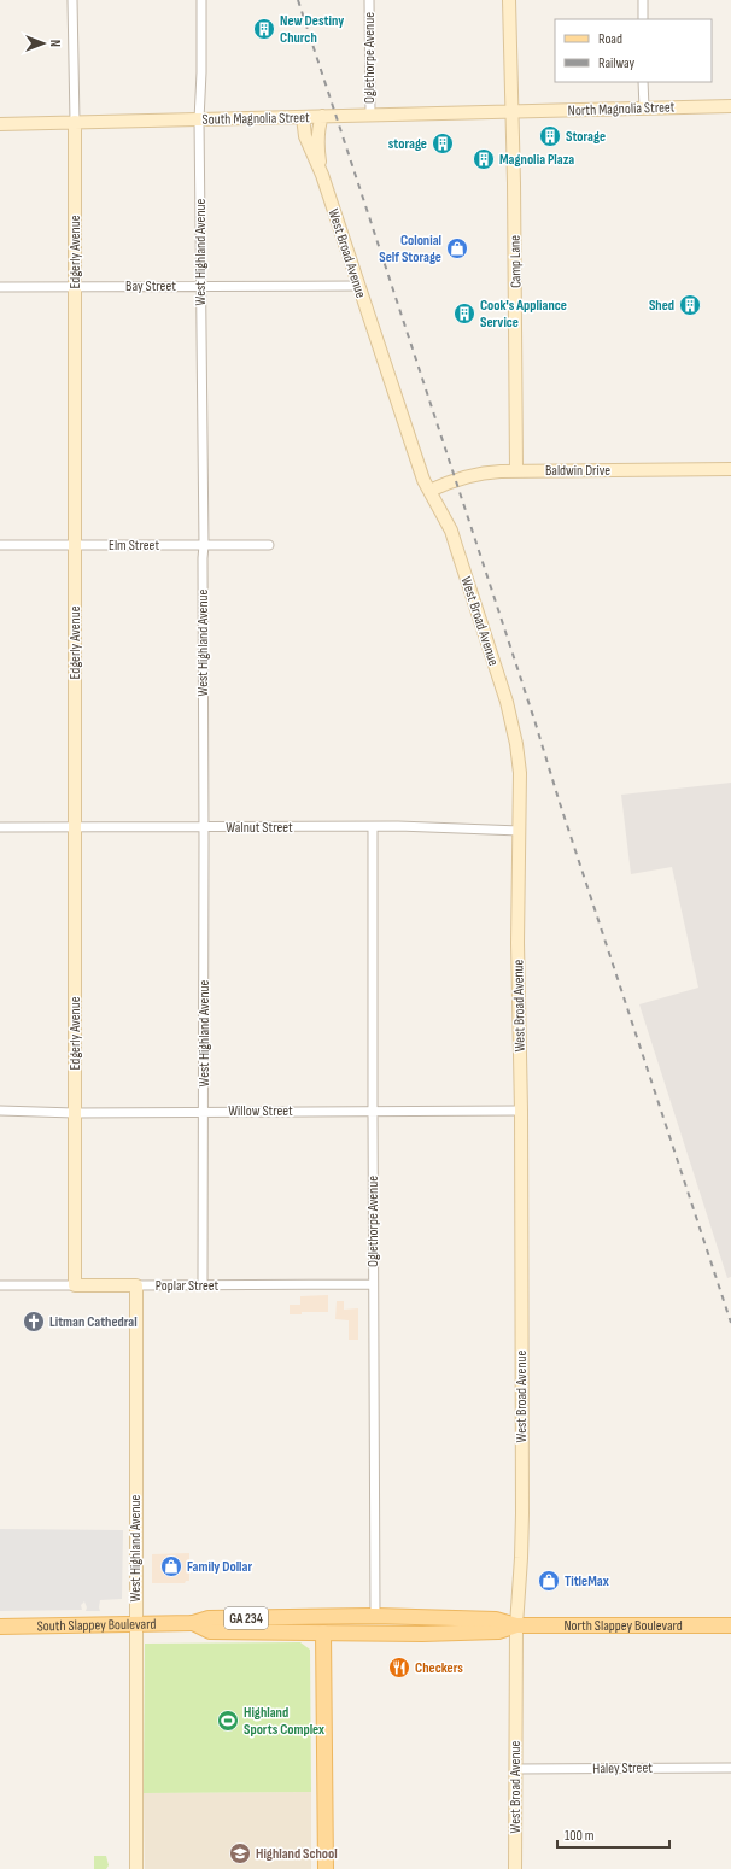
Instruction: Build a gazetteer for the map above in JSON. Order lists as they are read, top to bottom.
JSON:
{
  "streets": {
    "main road": ["GA 234", "South Slappey Boulevard", "North Slappey Boulevard"],
    "street": [
      "Oglethorpe Avenue",
      "North Magnolia Street",
      "South Magnolia Street",
      "Edgerly Avenue",
      "West Highland Avenue",
      "West Broad Avenue",
      "Camp Lane",
      "Bay Street",
      "Baldwin Drive",
      "Elm Street",
      "Walnut Street",
      "Willow Street",
      "Poplar Street",
      "Haley Street"
    ]
  },
  "crossings": [
    ["Oglethorpe Avenue", "South Magnolia Street"],
    ["Oglethorpe Avenue", "Walnut Street"],
    ["Oglethorpe Avenue", "Willow Street"],
    ["Oglethorpe Avenue", "Poplar Street"],
    ["Oglethorpe Avenue", "North Slappey Boulevard"],
    ["North Magnolia Street", "South Magnolia Street"],
    ["North Magnolia Street", "Camp Lane"],
    ["South Magnolia Street", "Edgerly Avenue"],
    ["South Magnolia Street", "West Highland Avenue"],
    ["South Magnolia Street", "West Broad Avenue"],
    ["South Magnolia Street", "Camp Lane"],
    ["Edgerly Avenue", "Bay Street"],
    ["Edgerly Avenue", "Elm Street"],
    ["Edgerly Avenue", "Walnut Street"],
    ["Edgerly Avenue", "Willow Street"],
    ["Edgerly Avenue", "Poplar Street"],
    ["West Highland Avenue", "Bay Street"],
    ["West Highland Avenue", "Elm Street"],
    ["West Highland Avenue", "Walnut Street"],
    ["West Highland Avenue", "Willow Street"],
    ["West Highland Avenue", "Poplar Street"],
    ["West Highland Avenue", "South Slappey Boulevard"],
    ["West Broad Avenue", "Bay Street"],
    ["West Broad Avenue", "Baldwin Drive"],
    ["West Broad Avenue", "Walnut Street"],
    ["West Broad Avenue", "Willow Street"],
    ["West Broad Avenue", "North Slappey Boulevard"],
    ["West Broad Avenue", "Haley Street"],
    ["Camp Lane", "Baldwin Drive"],
    ["South Slappey Boulevard", "North Slappey Boulevard"]
  ],
  "places": {
    "building": [
      "New Destiny Church",
      "Storage",
      "storage",
      "Magnolia Plaza",
      "Shed",
      "Cook's Appliance Service"
    ],
    "shop": ["Colonial Self Storage", "Family Dollar", "TitleMax"],
    "church": ["Litman Cathedral"],
    "restaurant": ["Checkers"],
    "sports": ["Highland Sports Complex"],
    "school or university": ["Highland School"]
  },
  "legend": ["Road", "Railway"],
  "scale_bar": "100 m",
  "north": "right"
}
